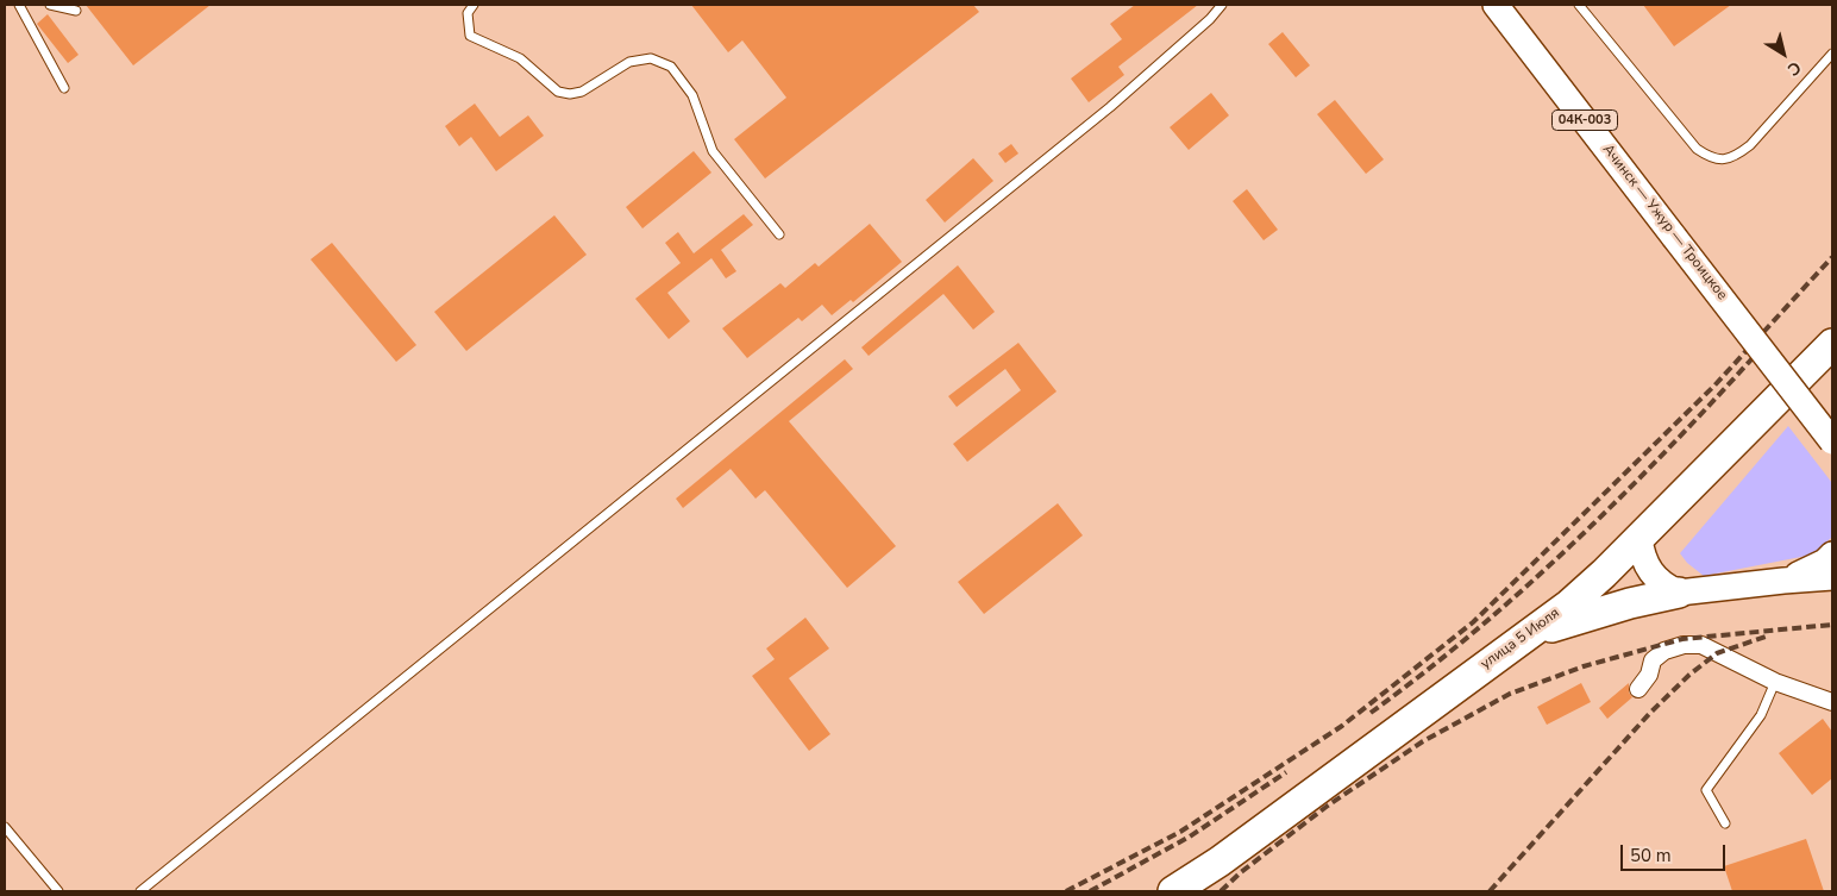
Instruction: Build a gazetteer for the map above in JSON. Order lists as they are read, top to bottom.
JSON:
{
  "streets": {
    "highway": ["улица 5 Июля"],
    "main road": ["04К-003", "Ачинск — Ужур — Троицкое"]
  },
  "scale_bar": "50 m",
  "north": "bottom right"
}
